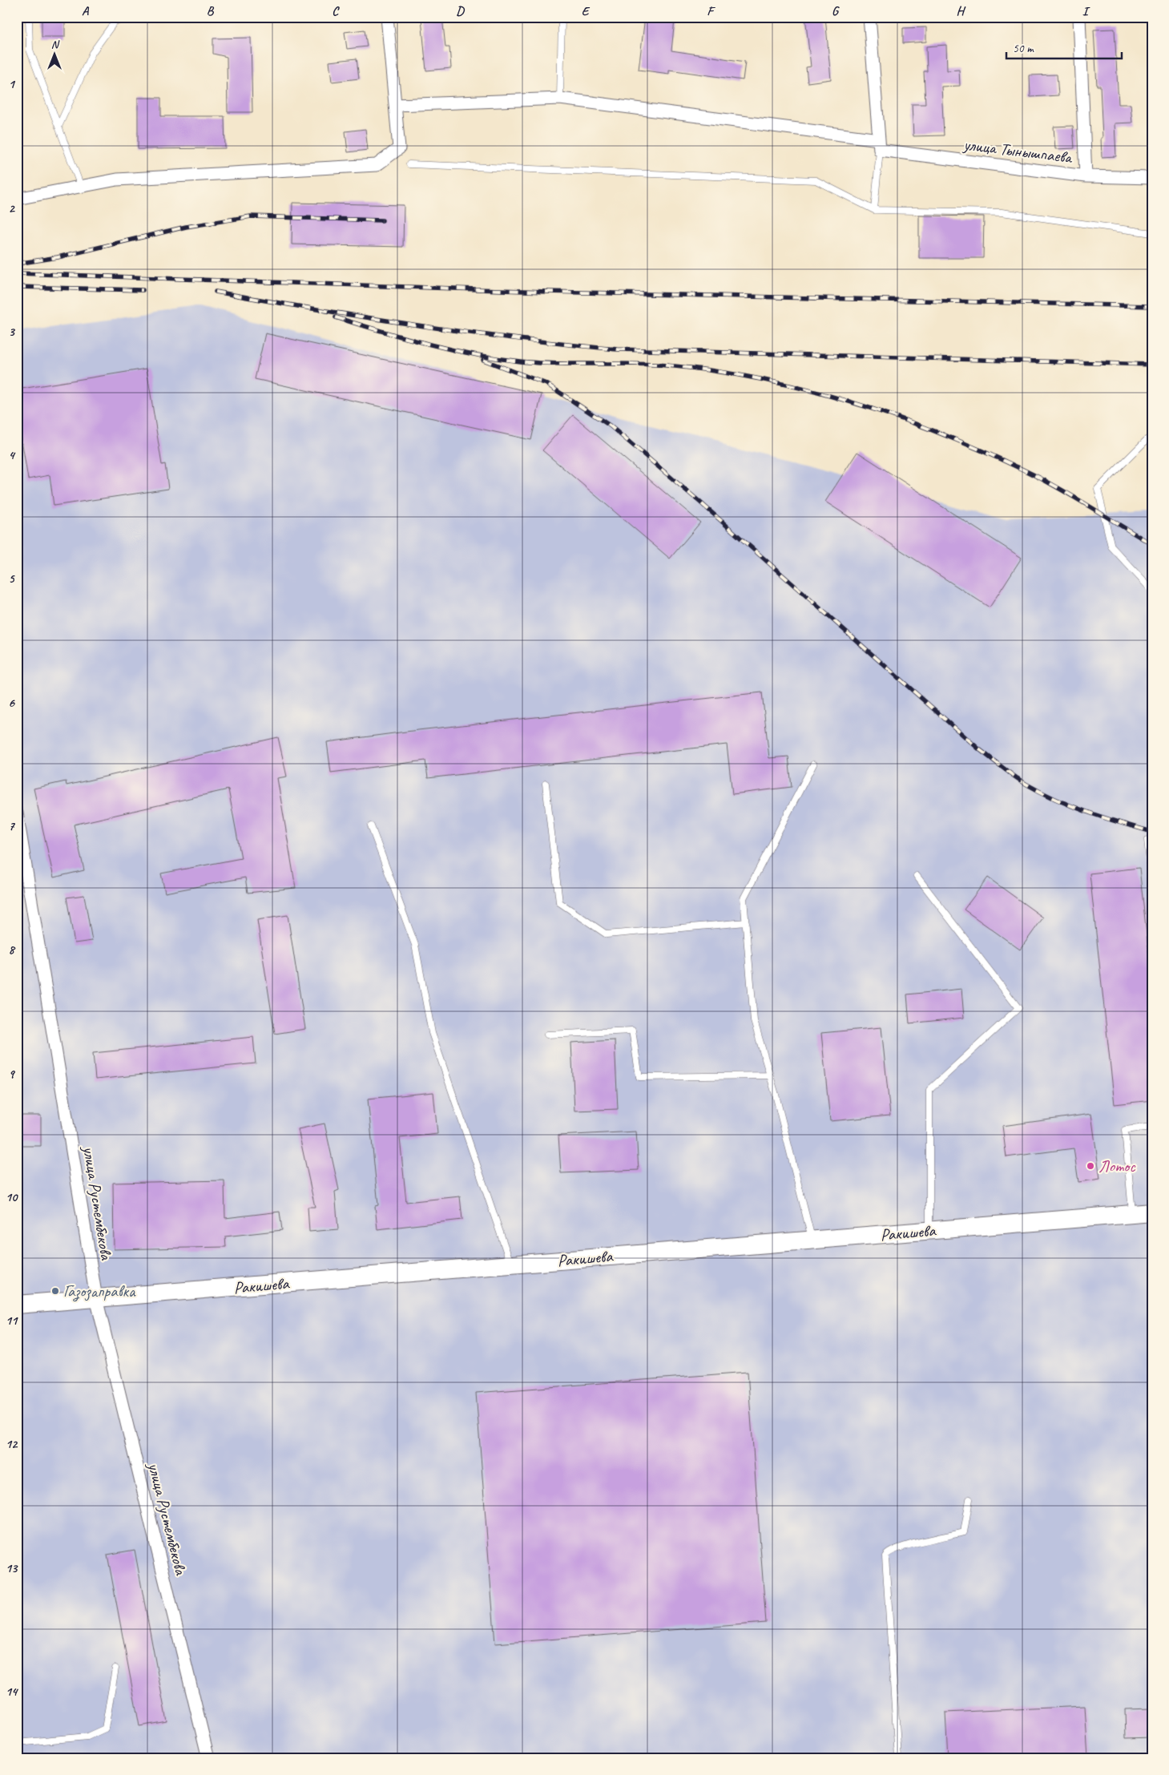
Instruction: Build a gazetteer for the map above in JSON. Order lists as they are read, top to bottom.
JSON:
{
  "streets": {
    "street": ["улица Тынышпаева", "улица Рустембекова", "Ракишева"]
  },
  "crossings": [
    ["улица Рустембекова", "Ракишева"]
  ],
  "places": ["Лотос", "Газозаправка"],
  "scale_bar": "50 m",
  "north": "top",
  "grid": {
    "columns": [
      "A",
      "B",
      "C",
      "D",
      "E",
      "F",
      "G",
      "H",
      "I"
    ],
    "rows": [
      "1",
      "2",
      "3",
      "4",
      "5",
      "6",
      "7",
      "8",
      "9",
      "10",
      "11",
      "12",
      "13",
      "14"
    ]
  }
}
